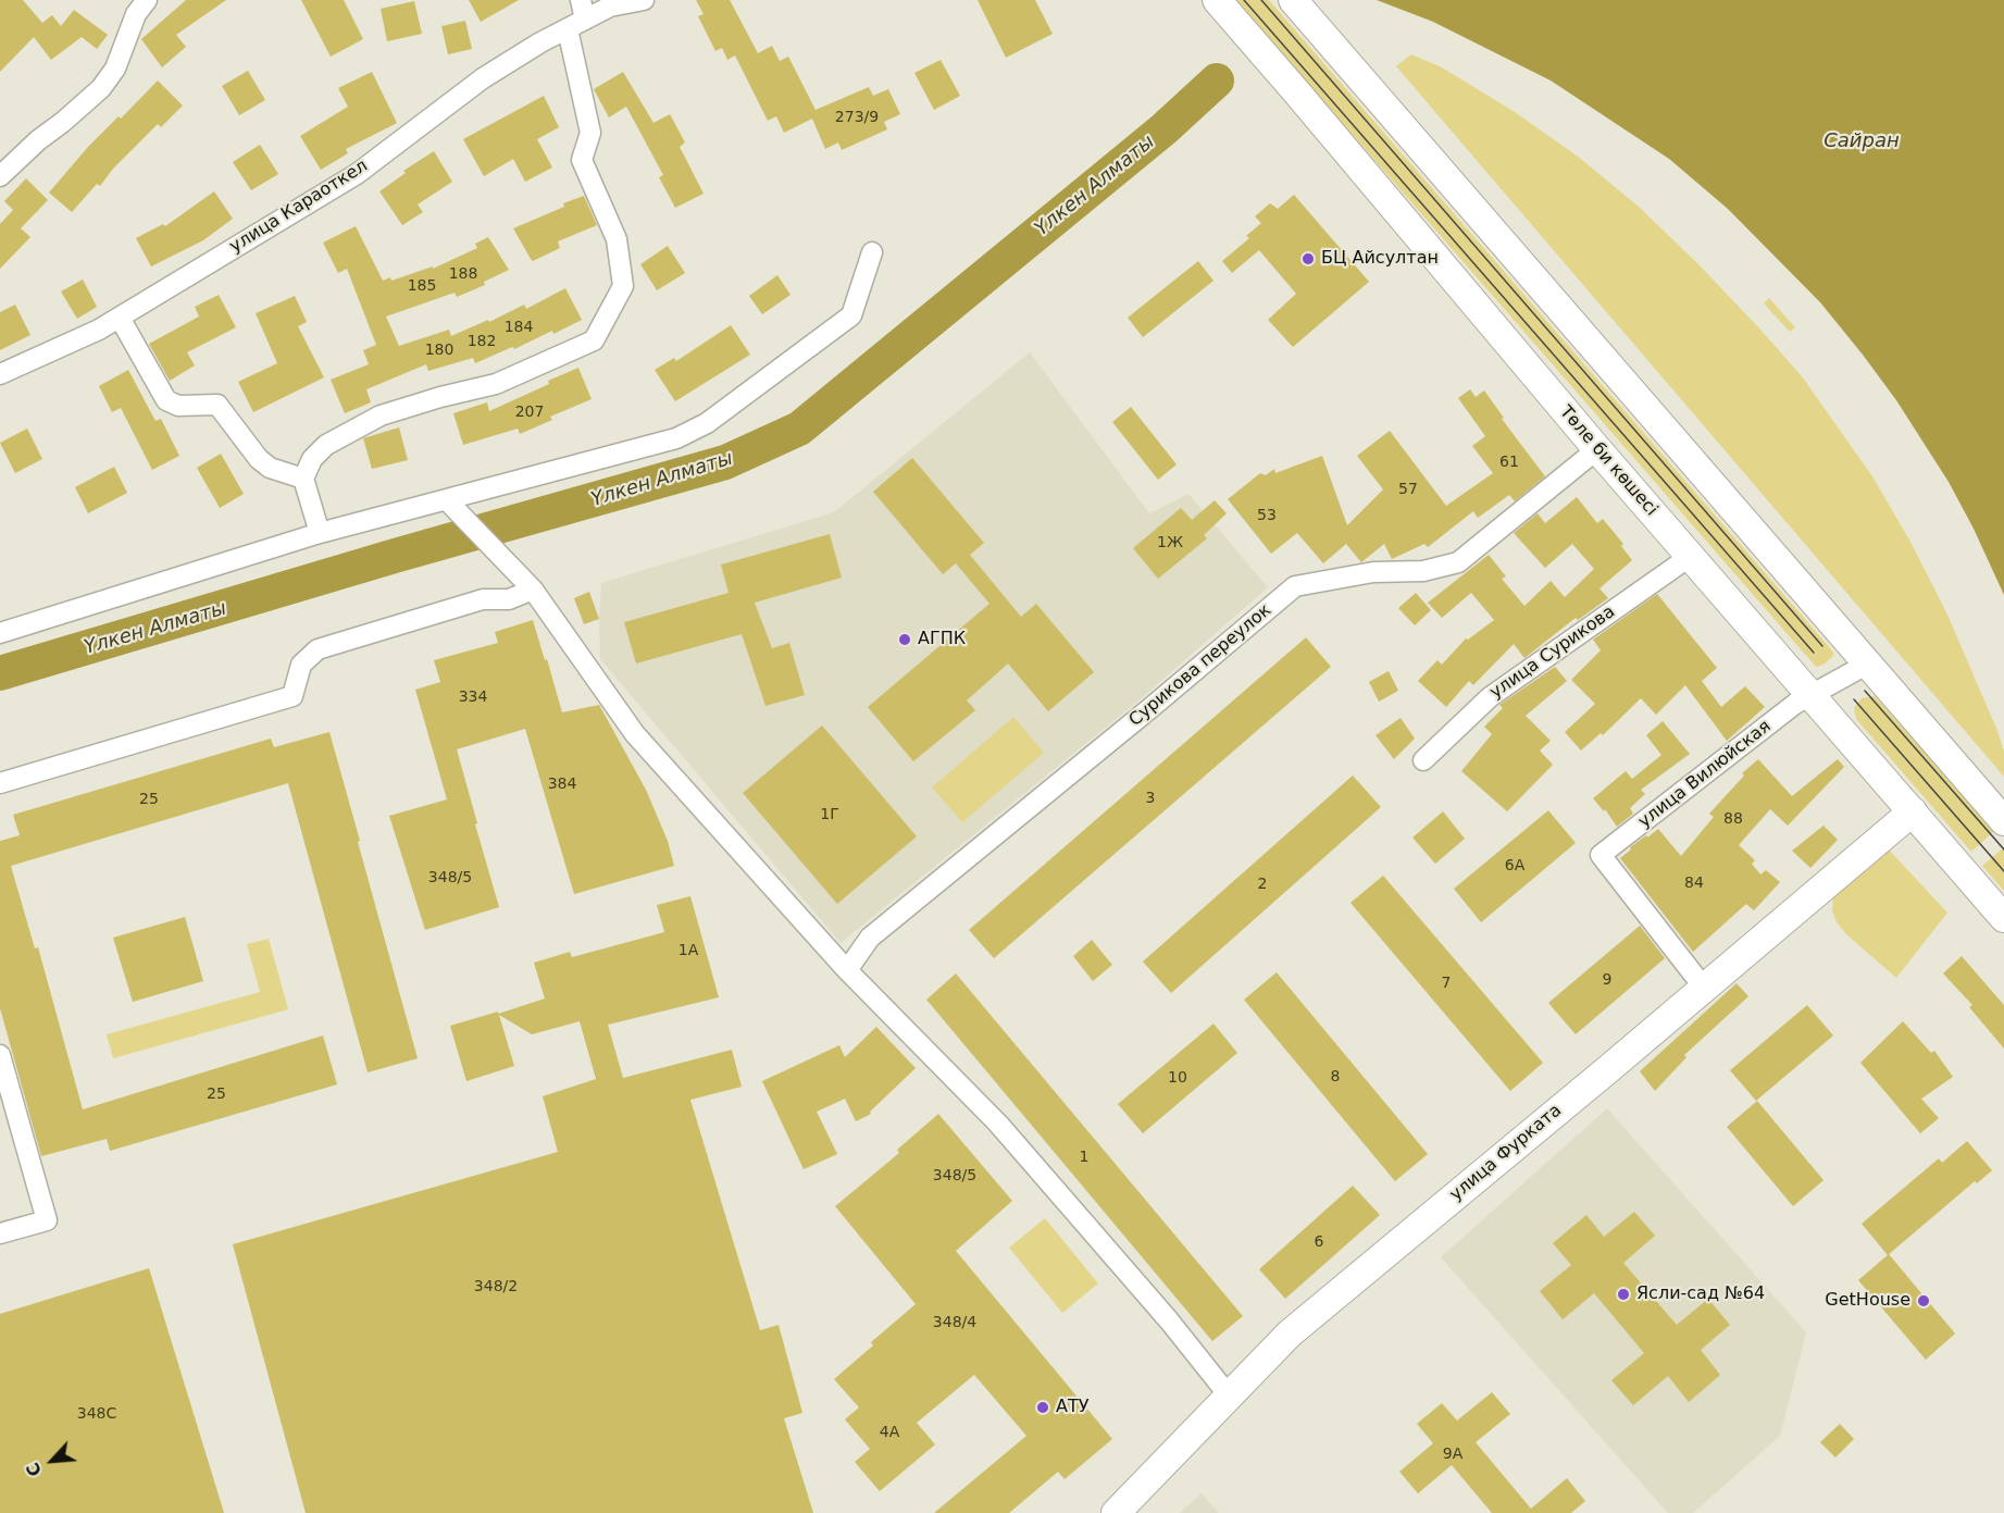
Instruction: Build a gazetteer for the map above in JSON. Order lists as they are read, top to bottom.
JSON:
{
  "streets": {
    "main road": ["Төле би көшесі", "улица Фурката"],
    "street": [
      "улица Караоткел",
      "улица Сурикова",
      "Сурикова переулок",
      "улица Вилюйская"
    ]
  },
  "crossings": [
    ["Төле би көшесі", "улица Сурикова"],
    ["Төле би көшесі", "Сурикова переулок"],
    ["Төле би көшесі", "улица Вилюйская"],
    ["Төле би көшесі", "улица Фурката"],
    ["улица Вилюйская", "улица Фурката"]
  ],
  "water": ["Сайран", "Үлкен Алматы"],
  "places": [
    "БЦ Айсултан",
    "АГПК",
    "Ясли-сад №64",
    "GetHouse",
    "АТУ"
  ],
  "house_numbers": [
    "273/9",
    "188",
    "185",
    "184",
    "182",
    "180",
    "207",
    "61",
    "57",
    "53",
    "1Ж",
    "334",
    "384",
    "3",
    "25",
    "1Г",
    "88",
    "6А",
    "348/5",
    "84",
    "2",
    "1А",
    "9",
    "7",
    "8",
    "10",
    "25",
    "1",
    "348/5",
    "6",
    "348/2",
    "348/4",
    "348С",
    "4А",
    "9А"
  ],
  "north": "bottom left"
}
